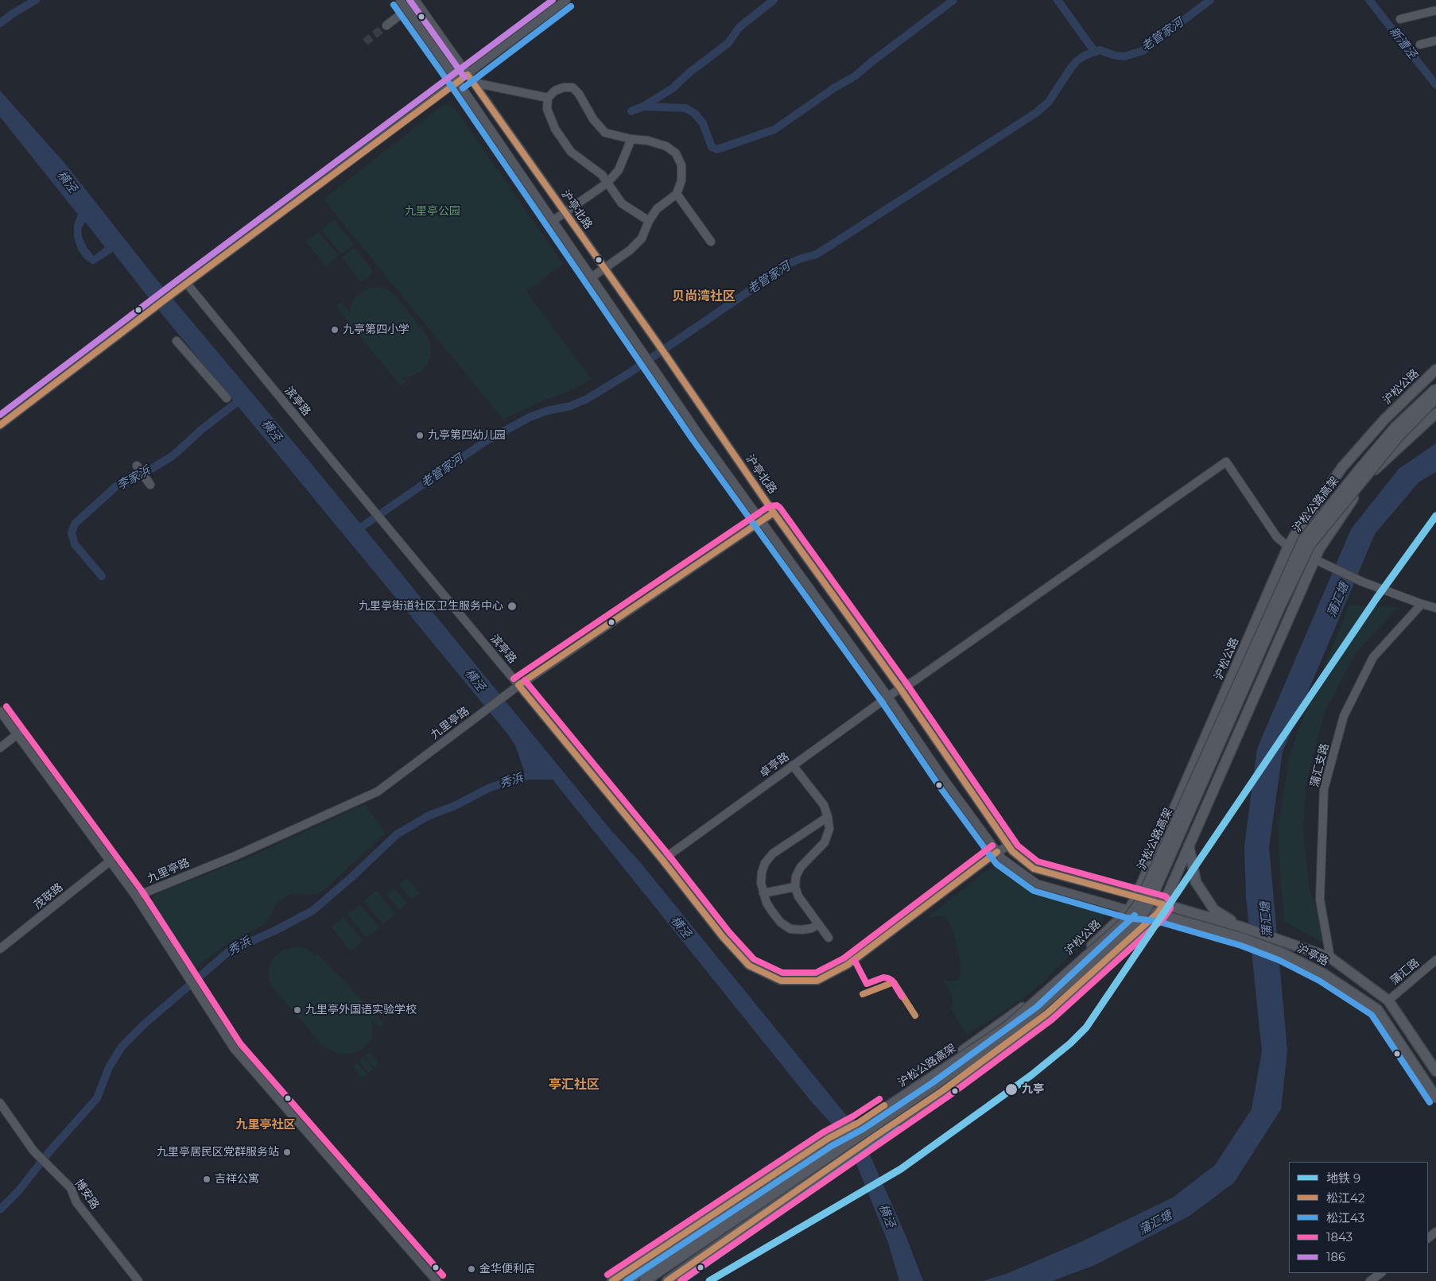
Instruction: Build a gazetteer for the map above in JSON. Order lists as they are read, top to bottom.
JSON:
{
  "streets": {
    "main road": ["沪松公路", "沪松公路高架", "沪亭路"],
    "street": [
      "沪亭北路",
      "滨亭路",
      "九里亭路",
      "卓亭路",
      "蒲汇支路",
      "茂联路",
      "蒲汇路",
      "博安路"
    ]
  },
  "crossings": [
    ["沪亭北路", "沪松公路"],
    ["沪亭北路", "滨亭路"],
    ["沪亭北路", "九里亭路"],
    ["沪亭北路", "卓亭路"],
    ["沪亭北路", "沪亭路"],
    ["沪松公路", "卓亭路"],
    ["沪松公路", "沪亭路"],
    ["滨亭路", "九里亭路"],
    ["滨亭路", "卓亭路"],
    ["蒲汇支路", "沪亭路"],
    ["沪亭路", "蒲汇路"]
  ],
  "districts": ["贝尚湾社区", "亭汇社区", "九里亭社区"],
  "water": [
    "老管家河",
    "新漕泾",
    "横泾",
    "李家浜",
    "蒲汇塘",
    "秀浜"
  ],
  "parks": ["九里亭公园"],
  "places": [
    "九亭第四小学",
    "九亭第四幼儿园",
    "九里亭街道社区卫生服务中心",
    "九里亭外国语实验学校",
    "九亭",
    "九里亭居民区党群服务站",
    "吉祥公寓",
    "金华便利店"
  ],
  "lines": [
    "transit line 186",
    "transit line 松江43",
    "transit line 松江42",
    "transit line 1843",
    "metro line 9"
  ],
  "legend": [
    "地铁 9",
    "松江42",
    "松江43",
    "1843",
    "186"
  ]
}
